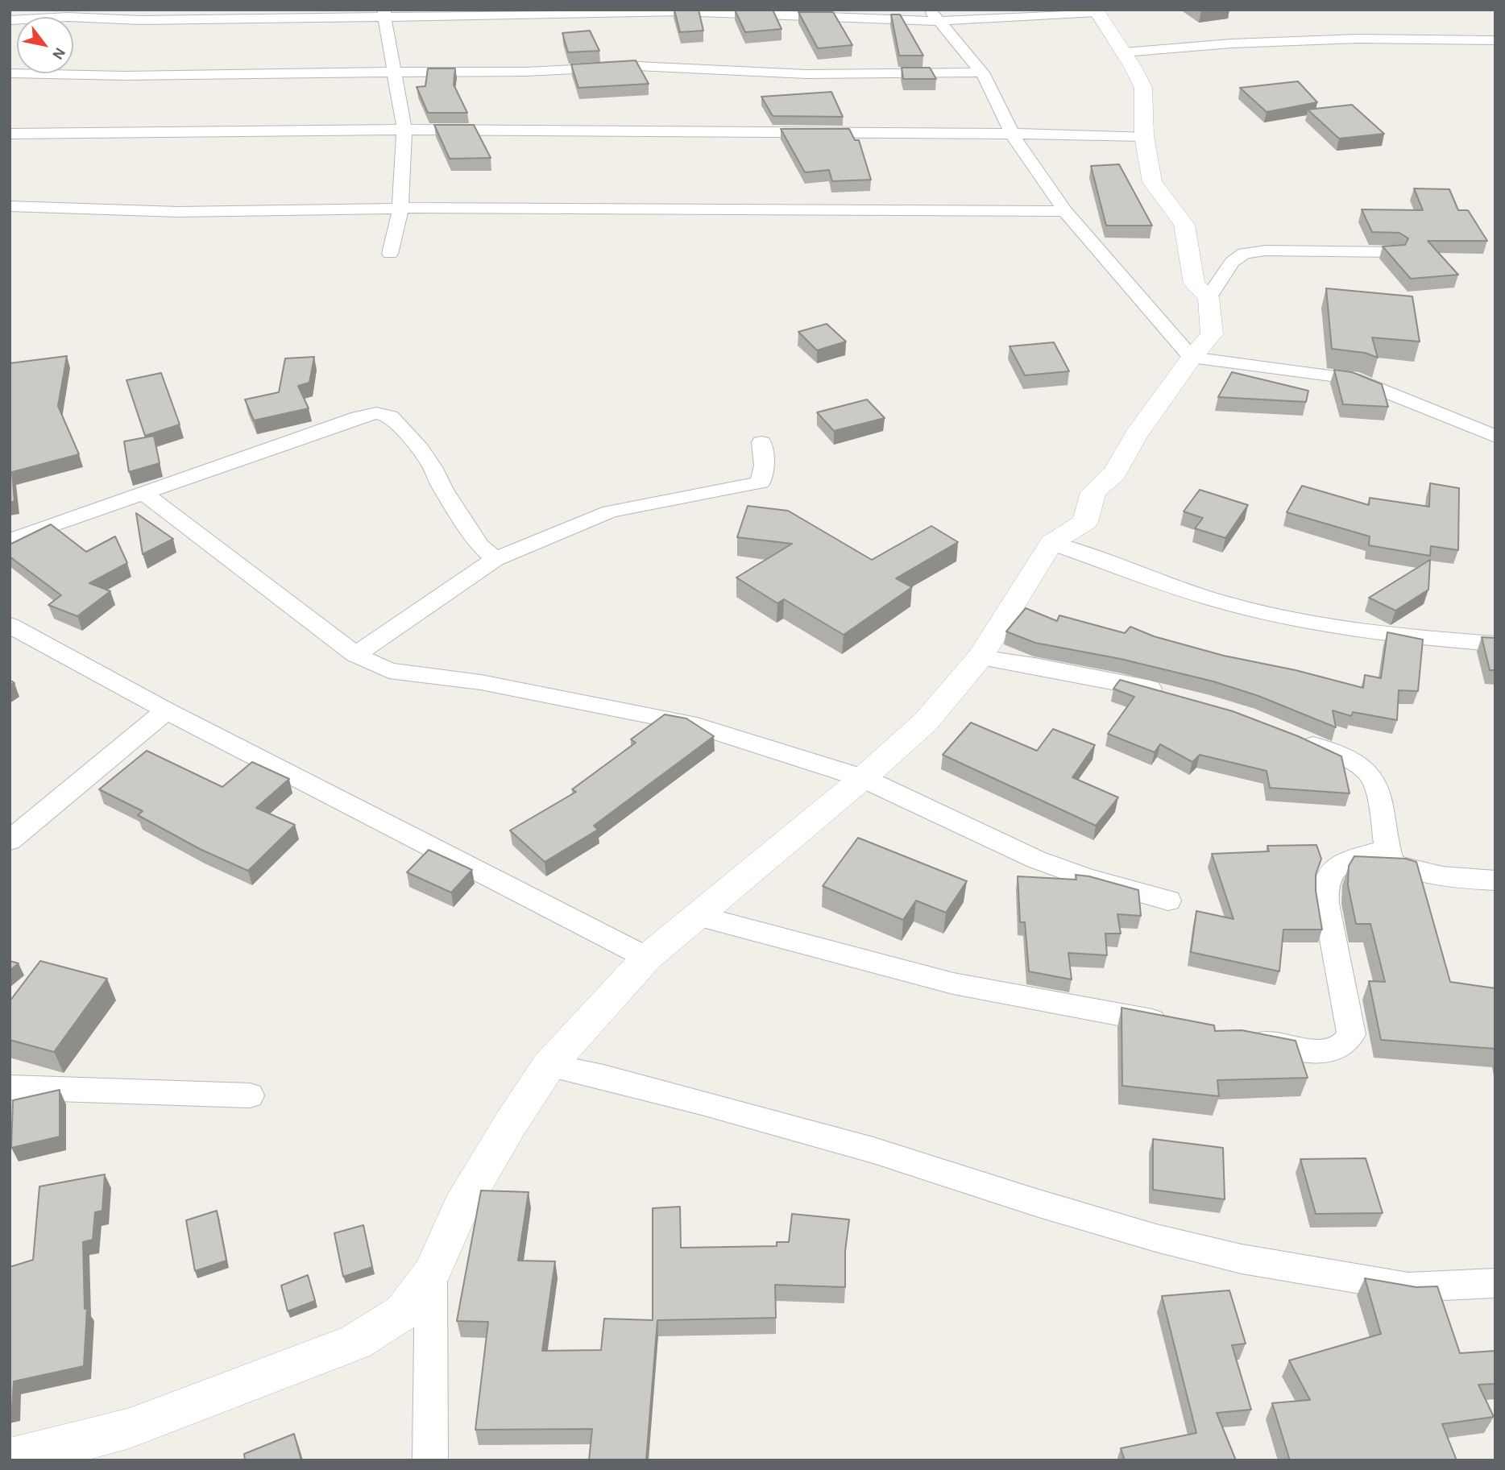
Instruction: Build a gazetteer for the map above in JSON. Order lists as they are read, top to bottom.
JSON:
{
  "north": "bottom right"
}
